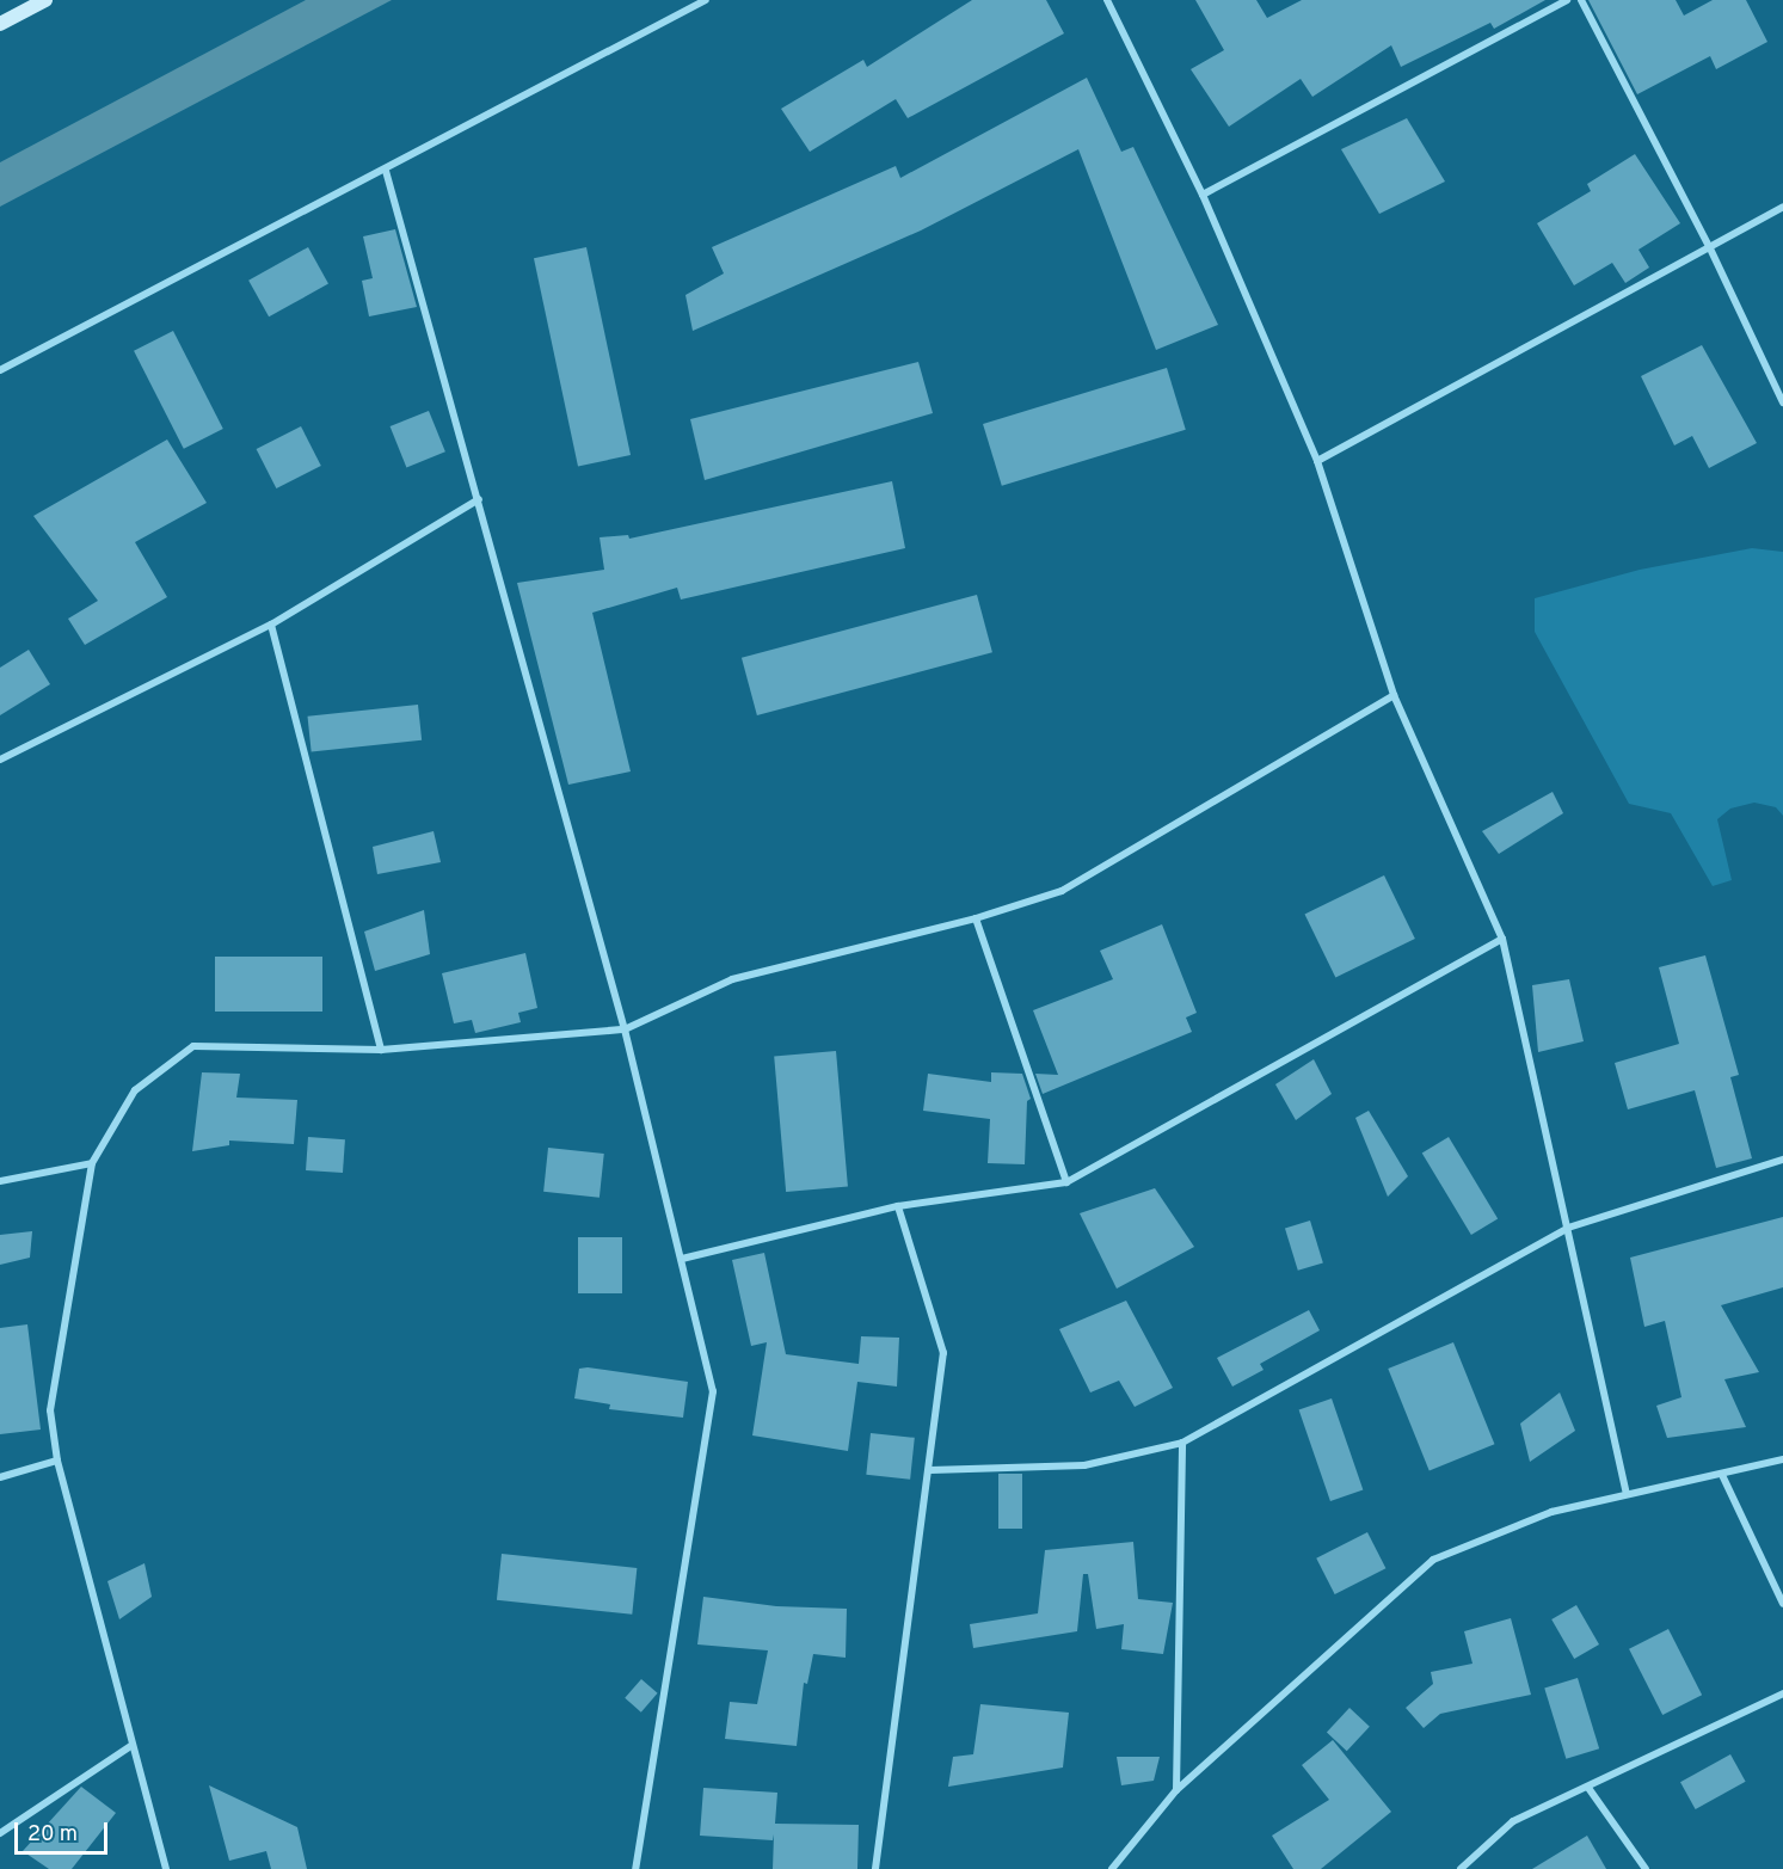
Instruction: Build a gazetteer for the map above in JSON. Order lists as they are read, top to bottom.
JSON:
{
  "scale_bar": "20 m"
}
